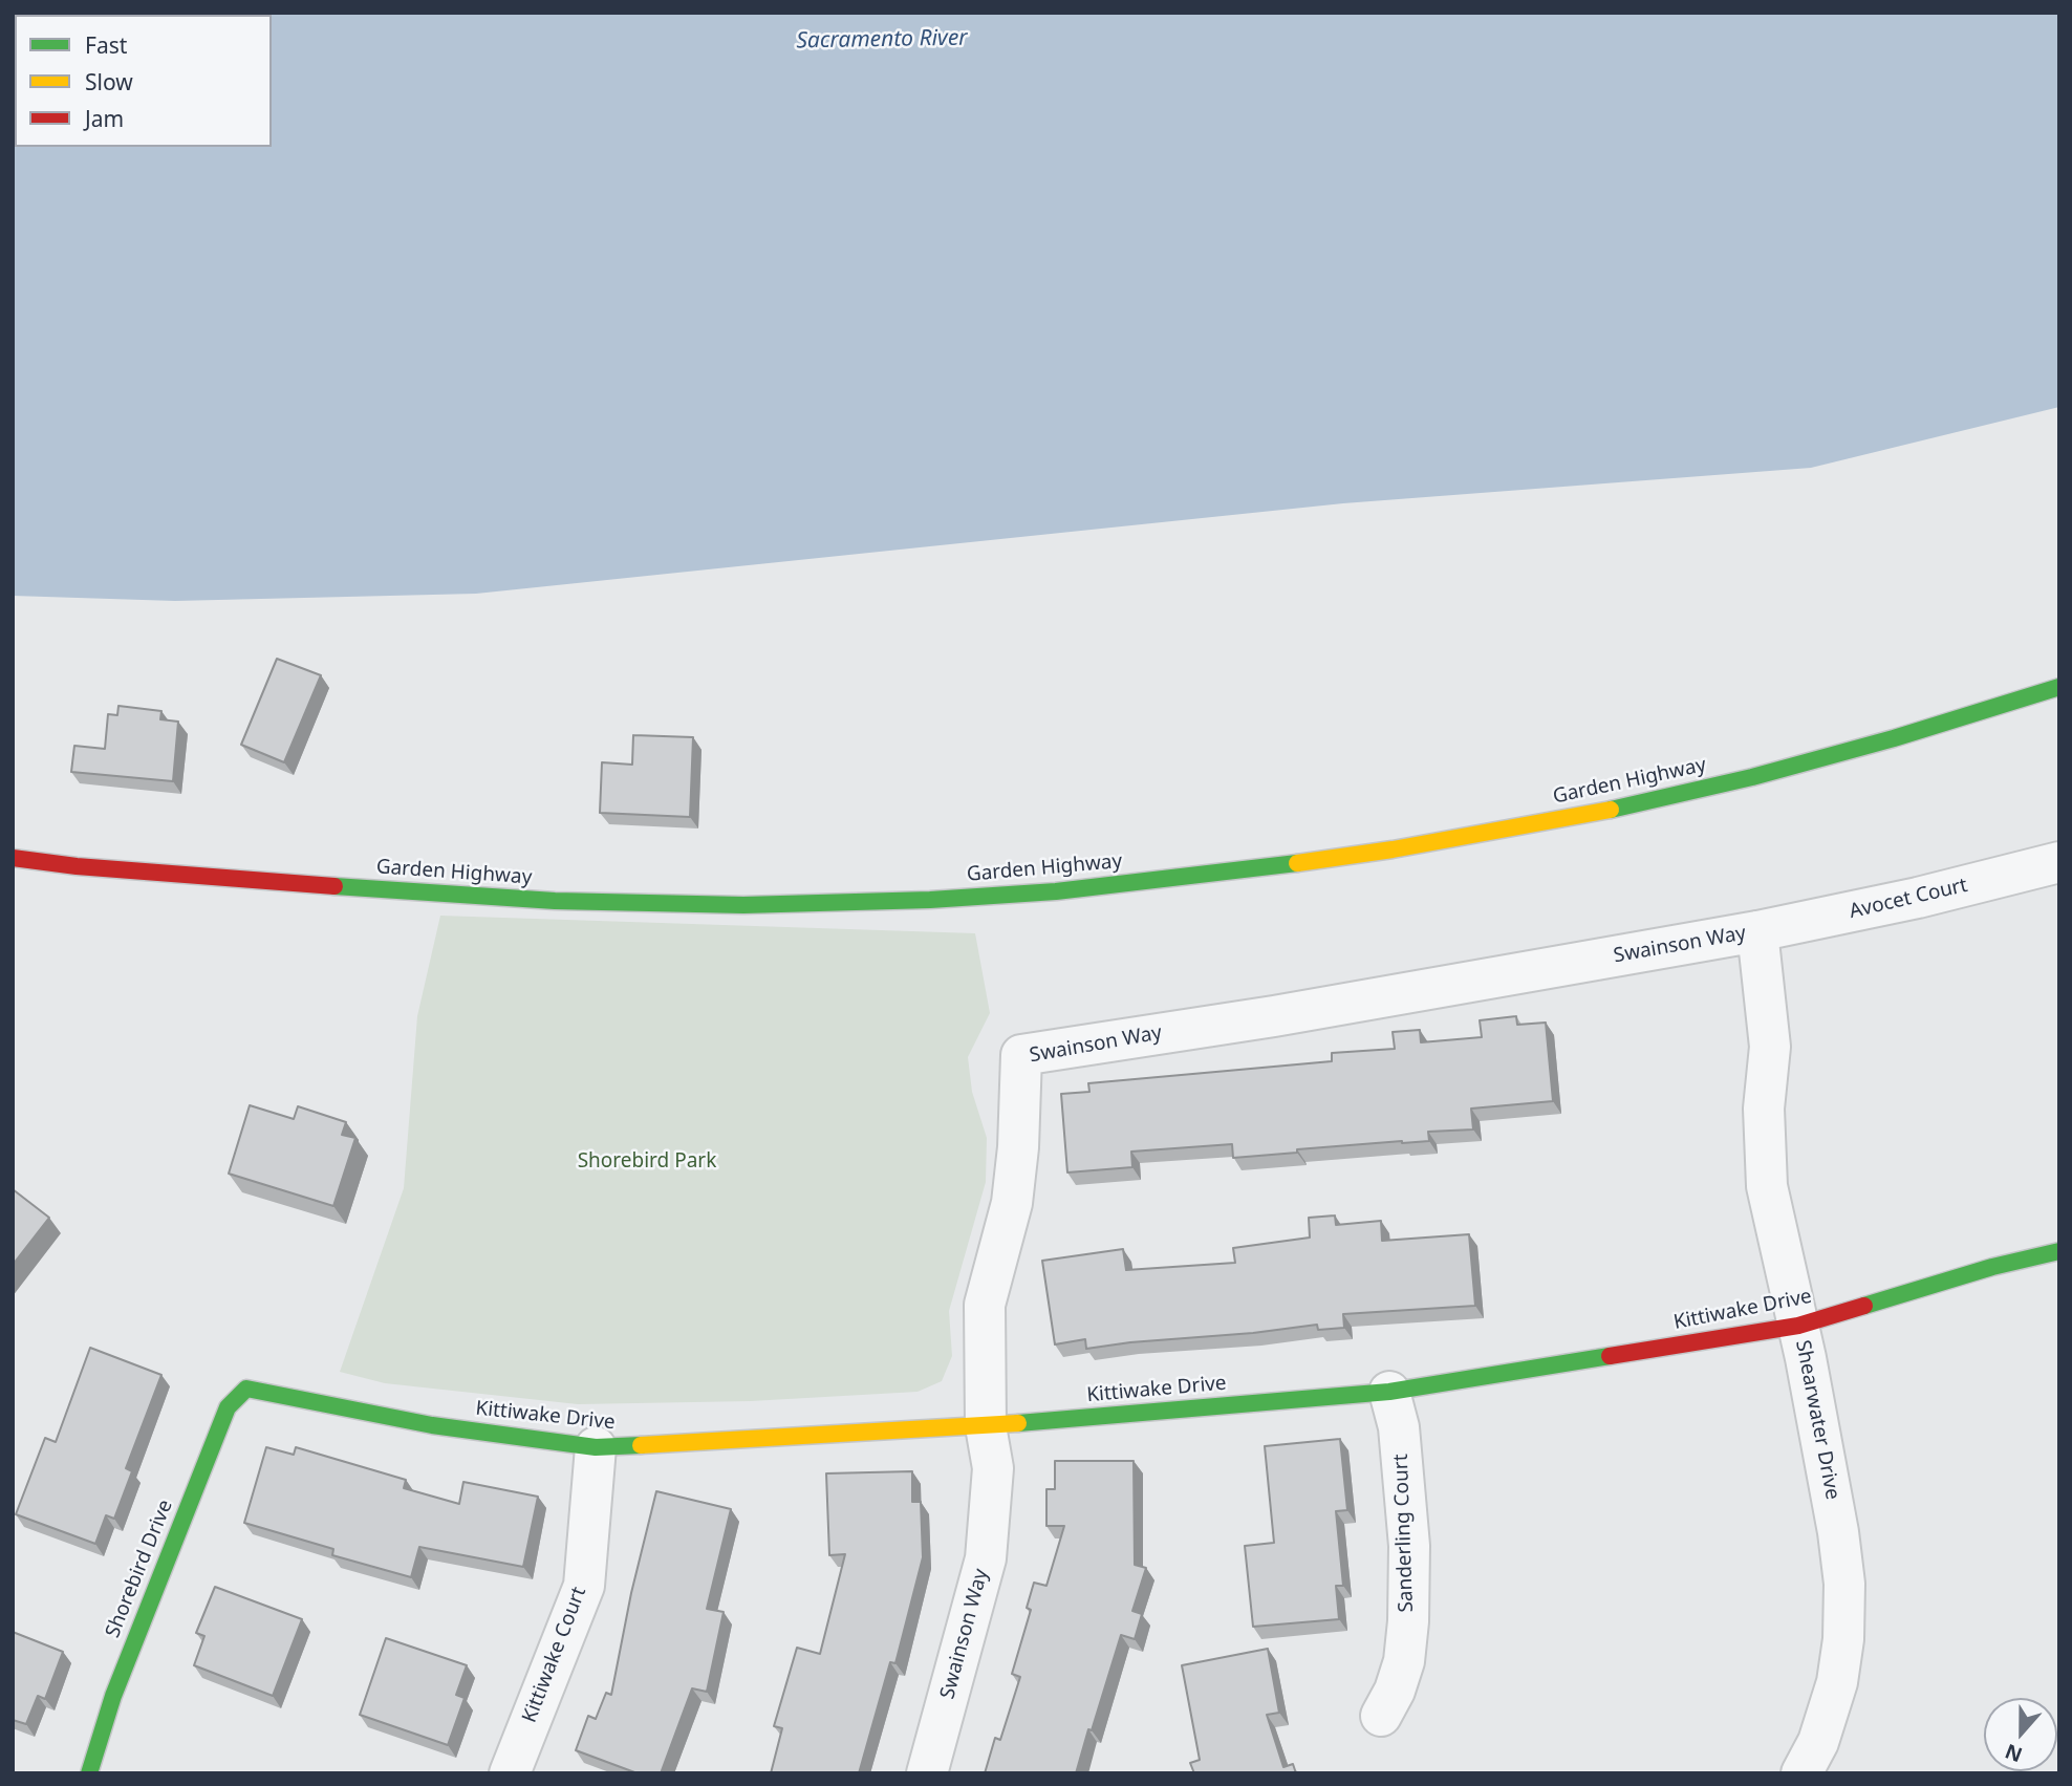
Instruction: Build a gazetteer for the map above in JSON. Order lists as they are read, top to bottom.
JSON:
{
  "streets": {
    "street": [
      "Garden Highway",
      "Avocet Court",
      "Swainson Way",
      "Kittiwake Drive",
      "Shearwater Drive",
      "Sanderling Court",
      "Shorebird Drive",
      "Kittiwake Court"
    ]
  },
  "crossings": [
    ["Avocet Court", "Swainson Way"],
    ["Avocet Court", "Shearwater Drive"],
    ["Swainson Way", "Kittiwake Drive"],
    ["Swainson Way", "Shearwater Drive"],
    ["Kittiwake Drive", "Shearwater Drive"],
    ["Kittiwake Drive", "Sanderling Court"],
    ["Kittiwake Drive", "Shorebird Drive"],
    ["Kittiwake Drive", "Kittiwake Court"]
  ],
  "water": ["Sacramento River"],
  "parks": ["Shorebird Park"],
  "legend": ["Fast", "Slow", "Jam"],
  "north": "bottom"
}
